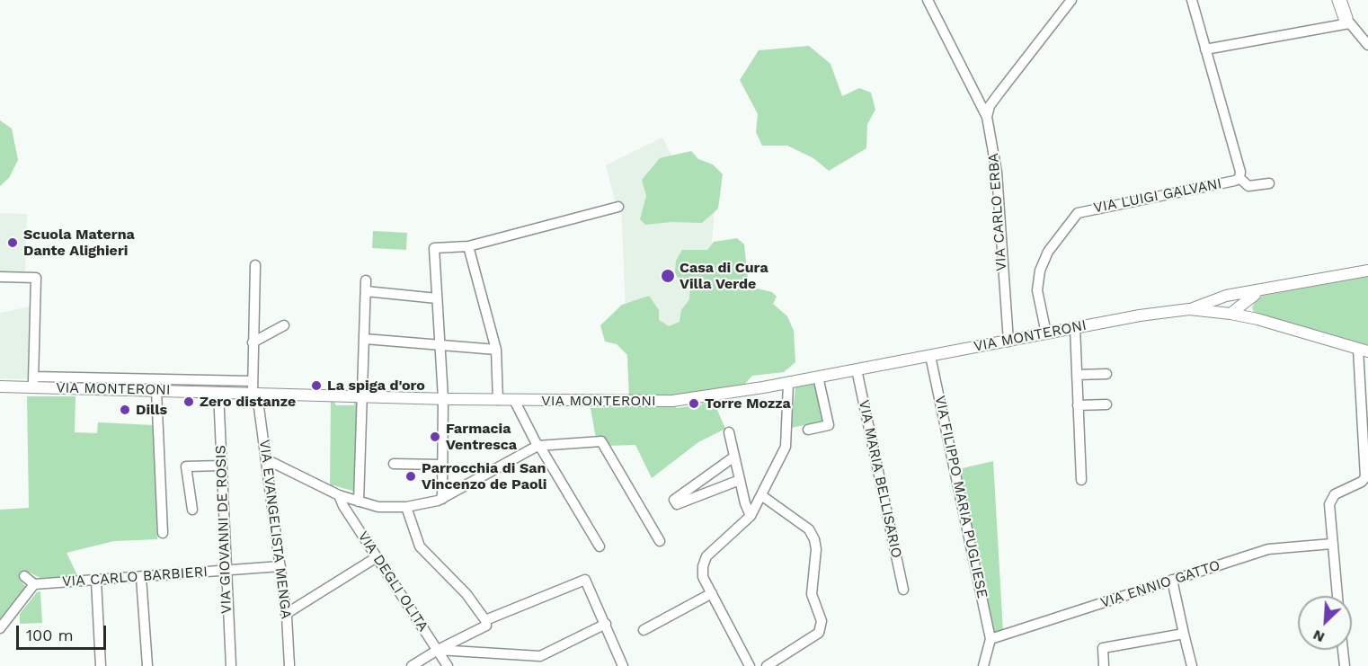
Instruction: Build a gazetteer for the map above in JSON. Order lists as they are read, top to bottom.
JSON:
{
  "streets": {
    "main road": ["VIA MONTERONI"],
    "street": [
      "VIA LUIGI GALVANI",
      "VIA CARLO ERBA",
      "VIA MARIA BELLISARIO",
      "VIA FILIPPO MARIA PUGLIESE",
      "VIA GIOVANNI DE ROSIS",
      "VIA EVANGELISTA MENGA",
      "VIA CARLO BARBIERI",
      "VIA DEGLI OLITA",
      "VIA ENNIO GATTO"
    ]
  },
  "crossings": [
    ["VIA LUIGI GALVANI", "VIA MONTERONI"],
    ["VIA CARLO ERBA", "VIA MONTERONI"],
    ["VIA MONTERONI", "VIA MARIA BELLISARIO"],
    ["VIA MONTERONI", "VIA FILIPPO MARIA PUGLIESE"],
    ["VIA MONTERONI", "VIA GIOVANNI DE ROSIS"],
    ["VIA MONTERONI", "VIA EVANGELISTA MENGA"],
    ["VIA FILIPPO MARIA PUGLIESE", "VIA ENNIO GATTO"],
    ["VIA GIOVANNI DE ROSIS", "VIA CARLO BARBIERI"],
    ["VIA EVANGELISTA MENGA", "VIA CARLO BARBIERI"]
  ],
  "places": [
    "Scuola Materna Dante Alighieri",
    "Casa di Cura Villa Verde",
    "La spiga d'oro",
    "Zero distanze",
    "Torre Mozza",
    "Dills",
    "Farmacia Ventresca",
    "Parrocchia di San Vincenzo de Paoli"
  ],
  "scale_bar": "100 m",
  "north": "bottom left"
}
